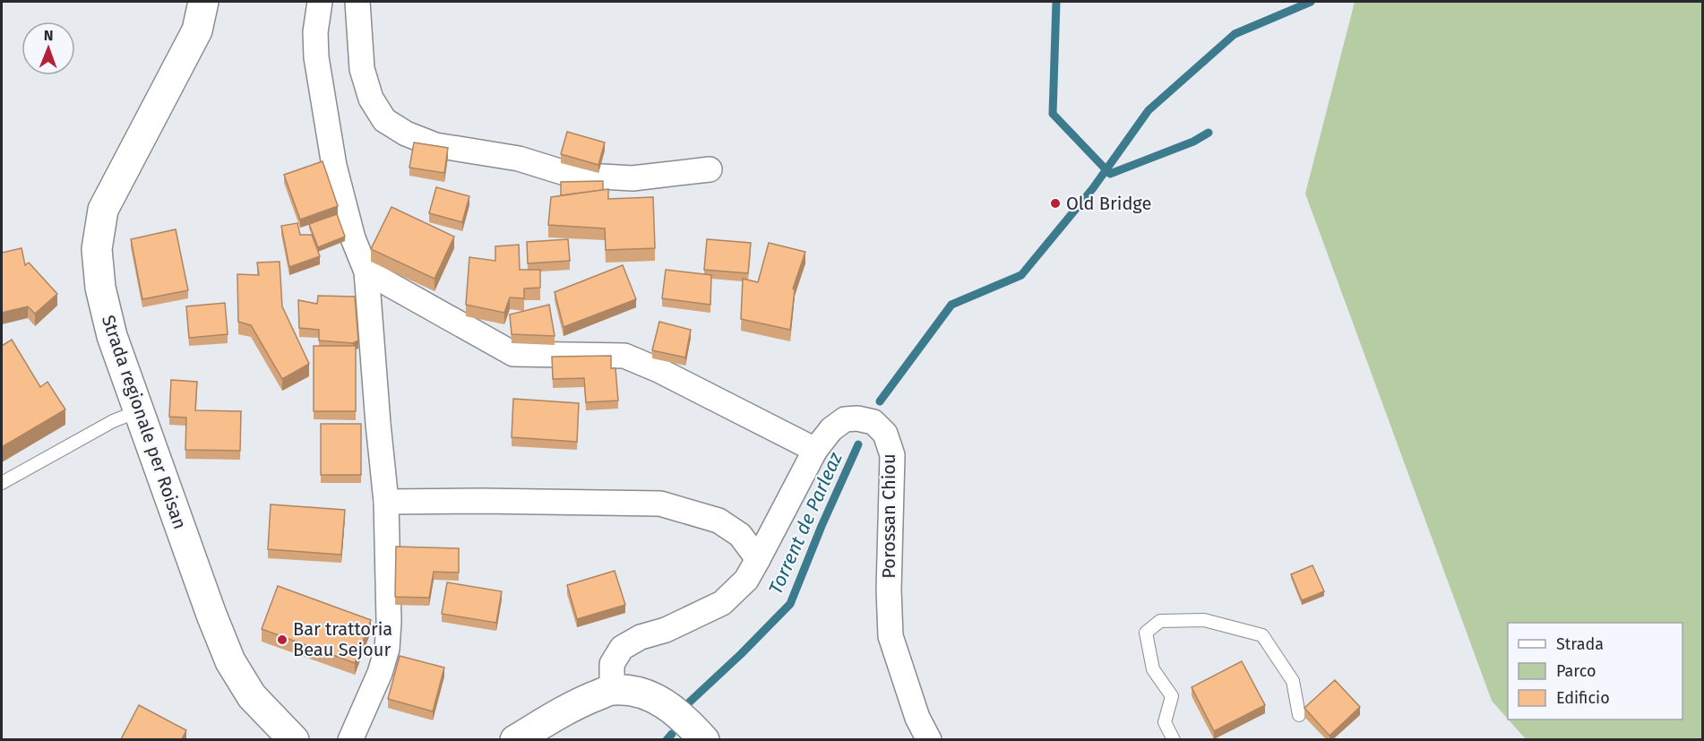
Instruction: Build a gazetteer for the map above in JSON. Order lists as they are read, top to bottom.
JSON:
{
  "streets": {
    "main road": ["Strada regionale per Roisan"],
    "street": ["Porossan Chiou"]
  },
  "water": ["Torrent de Parleaz"],
  "places": ["Old Bridge", "Bar trattoria Beau Sejour"],
  "legend": ["Strada", "Parco", "Edificio"],
  "north": "top"
}
